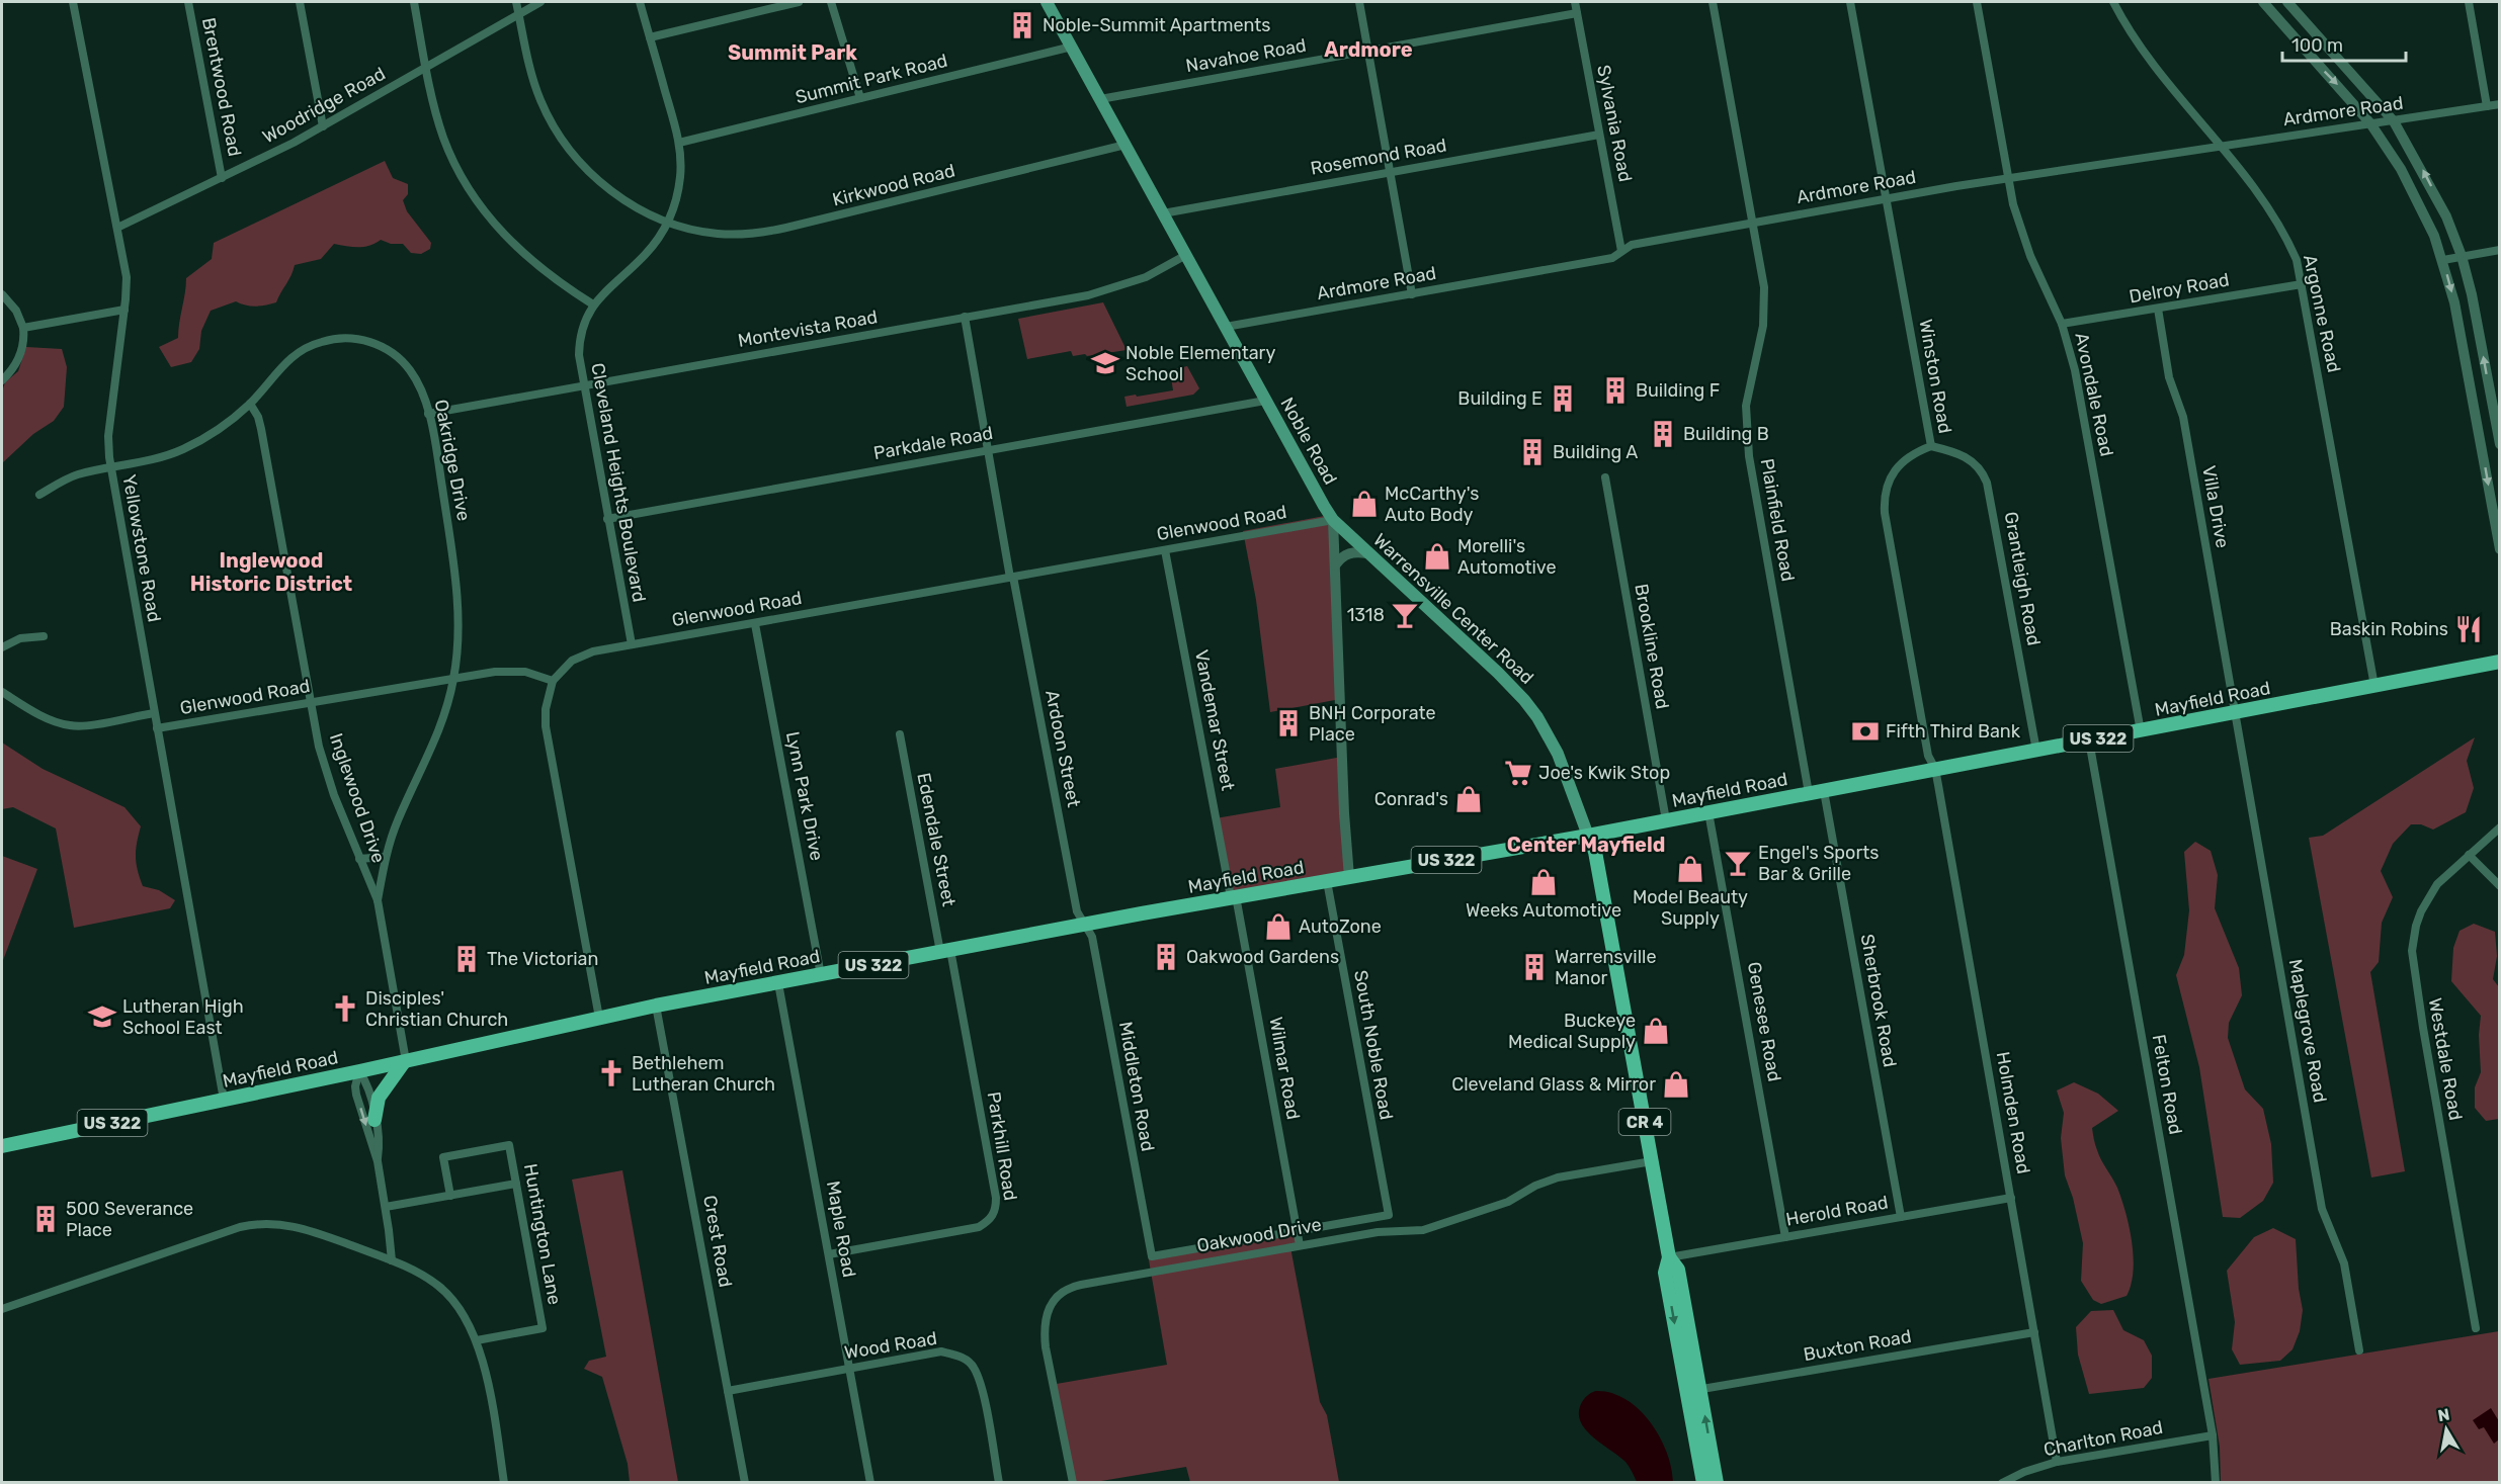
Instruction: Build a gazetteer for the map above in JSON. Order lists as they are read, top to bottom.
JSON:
{
  "streets": {
    "main road": [
      "Noble Road",
      "Warrensville Center Road",
      "Mayfield Road",
      "US 322",
      "CR 4"
    ],
    "street": [
      "Navahoe Road",
      "Summit Park Road",
      "Brentwood Road",
      "Woodridge Road",
      "Ardmore Road",
      "Sylvania Road",
      "Rosemond Road",
      "Kirkwood Road",
      "Delroy Road",
      "Argonne Road",
      "Montevista Road",
      "Winston Road",
      "Avondale Road",
      "Parkdale Road",
      "Oakridge Drive",
      "Cleveland Heights Boulevard",
      "Villa Drive",
      "Plainfield Road",
      "Glenwood Road",
      "Yellowstone Road",
      "Grantleigh Road",
      "Brookline Road",
      "Vandemar Street",
      "Ardoon Street",
      "Lynn Park Drive",
      "Inglewood Drive",
      "Edendale Street",
      "Sherbrook Road",
      "Genesee Road",
      "Maplegrove Road",
      "South Noble Road",
      "Westdale Road",
      "Wilmar Road",
      "Felton Road",
      "Middleton Road",
      "Holmden Road",
      "Parkhill Road",
      "Herold Road",
      "Maple Road",
      "Huntington Lane",
      "Oakwood Drive",
      "Crest Road",
      "Wood Road",
      "Buxton Road",
      "Charlton Road"
    ]
  },
  "crossings": [
    ["Navahoe Road", "Sylvania Road"],
    ["Navahoe Road", "Noble Road"],
    ["Summit Park Road", "Noble Road"],
    ["Summit Park Road", "Cleveland Heights Boulevard"],
    ["Brentwood Road", "Woodridge Road"],
    ["Woodridge Road", "Kirkwood Road"],
    ["Woodridge Road", "Yellowstone Road"],
    ["Ardmore Road", "Sylvania Road"],
    ["Ardmore Road", "Argonne Road"],
    ["Ardmore Road", "Winston Road"],
    ["Ardmore Road", "Avondale Road"],
    ["Ardmore Road", "Noble Road"],
    ["Ardmore Road", "Plainfield Road"],
    ["Sylvania Road", "Rosemond Road"],
    ["Rosemond Road", "Noble Road"],
    ["Kirkwood Road", "Noble Road"],
    ["Kirkwood Road", "Cleveland Heights Boulevard"],
    ["Delroy Road", "Argonne Road"],
    ["Delroy Road", "Avondale Road"],
    ["Delroy Road", "Villa Drive"],
    ["Argonne Road", "Mayfield Road"],
    ["Montevista Road", "Noble Road"],
    ["Montevista Road", "Oakridge Drive"],
    ["Montevista Road", "Cleveland Heights Boulevard"],
    ["Montevista Road", "Ardoon Street"],
    ["Winston Road", "Grantleigh Road"],
    ["Winston Road", "Mayfield Road"],
    ["Winston Road", "Holmden Road"],
    ["Avondale Road", "Mayfield Road"],
    ["Noble Road", "Parkdale Road"],
    ["Noble Road", "Glenwood Road"],
    ["Noble Road", "Warrensville Center Road"],
    ["Noble Road", "Mayfield Road"],
    ["Parkdale Road", "Cleveland Heights Boulevard"],
    ["Parkdale Road", "Ardoon Street"],
    ["Oakridge Drive", "Glenwood Road"],
    ["Oakridge Drive", "Yellowstone Road"],
    ["Oakridge Drive", "Inglewood Drive"],
    ["Cleveland Heights Boulevard", "Glenwood Road"],
    ["Villa Drive", "Mayfield Road"],
    ["Villa Drive", "Maplegrove Road"],
    ["Plainfield Road", "Mayfield Road"],
    ["Glenwood Road", "Yellowstone Road"],
    ["Glenwood Road", "Warrensville Center Road"],
    ["Glenwood Road", "Vandemar Street"],
    ["Glenwood Road", "Ardoon Street"],
    ["Glenwood Road", "Lynn Park Drive"],
    ["Glenwood Road", "Inglewood Drive"],
    ["Yellowstone Road", "Mayfield Road"],
    ["Grantleigh Road", "Mayfield Road"],
    ["Warrensville Center Road", "Mayfield Road"],
    ["Warrensville Center Road", "Herold Road"],
    ["Warrensville Center Road", "Oakwood Drive"],
    ["Warrensville Center Road", "Buxton Road"],
    ["Brookline Road", "Mayfield Road"],
    ["Mayfield Road", "Vandemar Street"],
    ["Mayfield Road", "Ardoon Street"],
    ["Mayfield Road", "Lynn Park Drive"],
    ["Mayfield Road", "Inglewood Drive"],
    ["Mayfield Road", "Edendale Street"],
    ["Mayfield Road", "Sherbrook Road"],
    ["Mayfield Road", "Genesee Road"],
    ["Mayfield Road", "Maplegrove Road"],
    ["Mayfield Road", "South Noble Road"],
    ["Mayfield Road", "Wilmar Road"],
    ["Mayfield Road", "Felton Road"],
    ["Mayfield Road", "Middleton Road"],
    ["Mayfield Road", "Holmden Road"],
    ["Mayfield Road", "Parkhill Road"],
    ["Mayfield Road", "Maple Road"],
    ["Mayfield Road", "Crest Road"],
    ["Vandemar Street", "Wilmar Road"],
    ["Ardoon Street", "Middleton Road"],
    ["Edendale Street", "Parkhill Road"],
    ["Sherbrook Road", "Herold Road"],
    ["Genesee Road", "Herold Road"],
    ["South Noble Road", "Wilmar Road"],
    ["South Noble Road", "Middleton Road"],
    ["Wilmar Road", "Middleton Road"],
    ["Wilmar Road", "Oakwood Drive"],
    ["Felton Road", "Charlton Road"],
    ["Holmden Road", "Herold Road"],
    ["Holmden Road", "Buxton Road"],
    ["Holmden Road", "Charlton Road"],
    ["Parkhill Road", "Maple Road"],
    ["Maple Road", "Wood Road"],
    ["Crest Road", "Wood Road"]
  ],
  "districts": [
    "Ardmore",
    "Summit Park",
    "Inglewood Historic District",
    "Center Mayfield"
  ],
  "places": {
    "building": [
      "Noble-Summit Apartments",
      "Building F",
      "Building E",
      "Building B",
      "Building A",
      "BNH Corporate Place",
      "Oakwood Gardens",
      "The Victorian",
      "Warrensville Manor",
      "500 Severance Place"
    ],
    "school or university": ["Noble Elementary School", "Lutheran High School East"],
    "shop": [
      "McCarthy's Auto Body",
      "Morelli's Automotive",
      "Conrad's",
      "Model Beauty Supply",
      "Weeks Automotive",
      "AutoZone",
      "Buckeye Medical Supply",
      "Cleveland Glass & Mirror"
    ],
    "bar": ["1318", "Engel's Sports Bar & Grille"],
    "restaurant": ["Baskin Robins"],
    "bank": ["Fifth Third Bank"],
    "supermarket": ["Joe's Kwik Stop"],
    "church": ["Disciples' Christian Church", "Bethlehem Lutheran Church"]
  },
  "scale_bar": "100 m",
  "north": "top"
}
